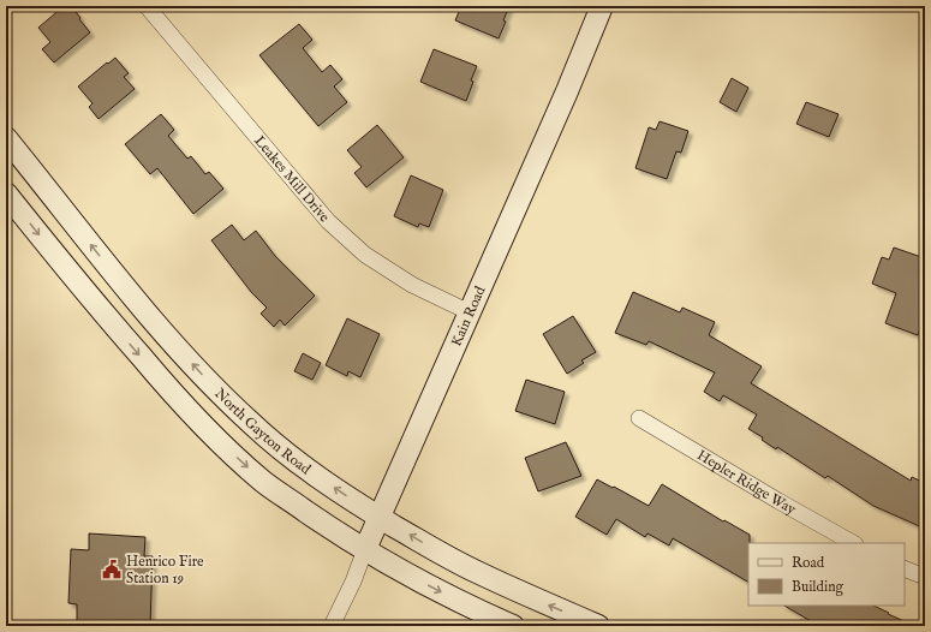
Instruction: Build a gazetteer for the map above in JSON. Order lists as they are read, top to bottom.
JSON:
{
  "streets": {
    "main road": ["Kain Road", "North Gayton Road"],
    "street": ["Leakes Mill Drive", "Hepler Ridge Way"]
  },
  "crossings": [
    ["Leakes Mill Drive", "Kain Road"],
    ["Kain Road", "North Gayton Road"]
  ],
  "places": {
    "public building": ["Henrico Fire Station 19"]
  },
  "legend": ["Road", "Building"]
}
